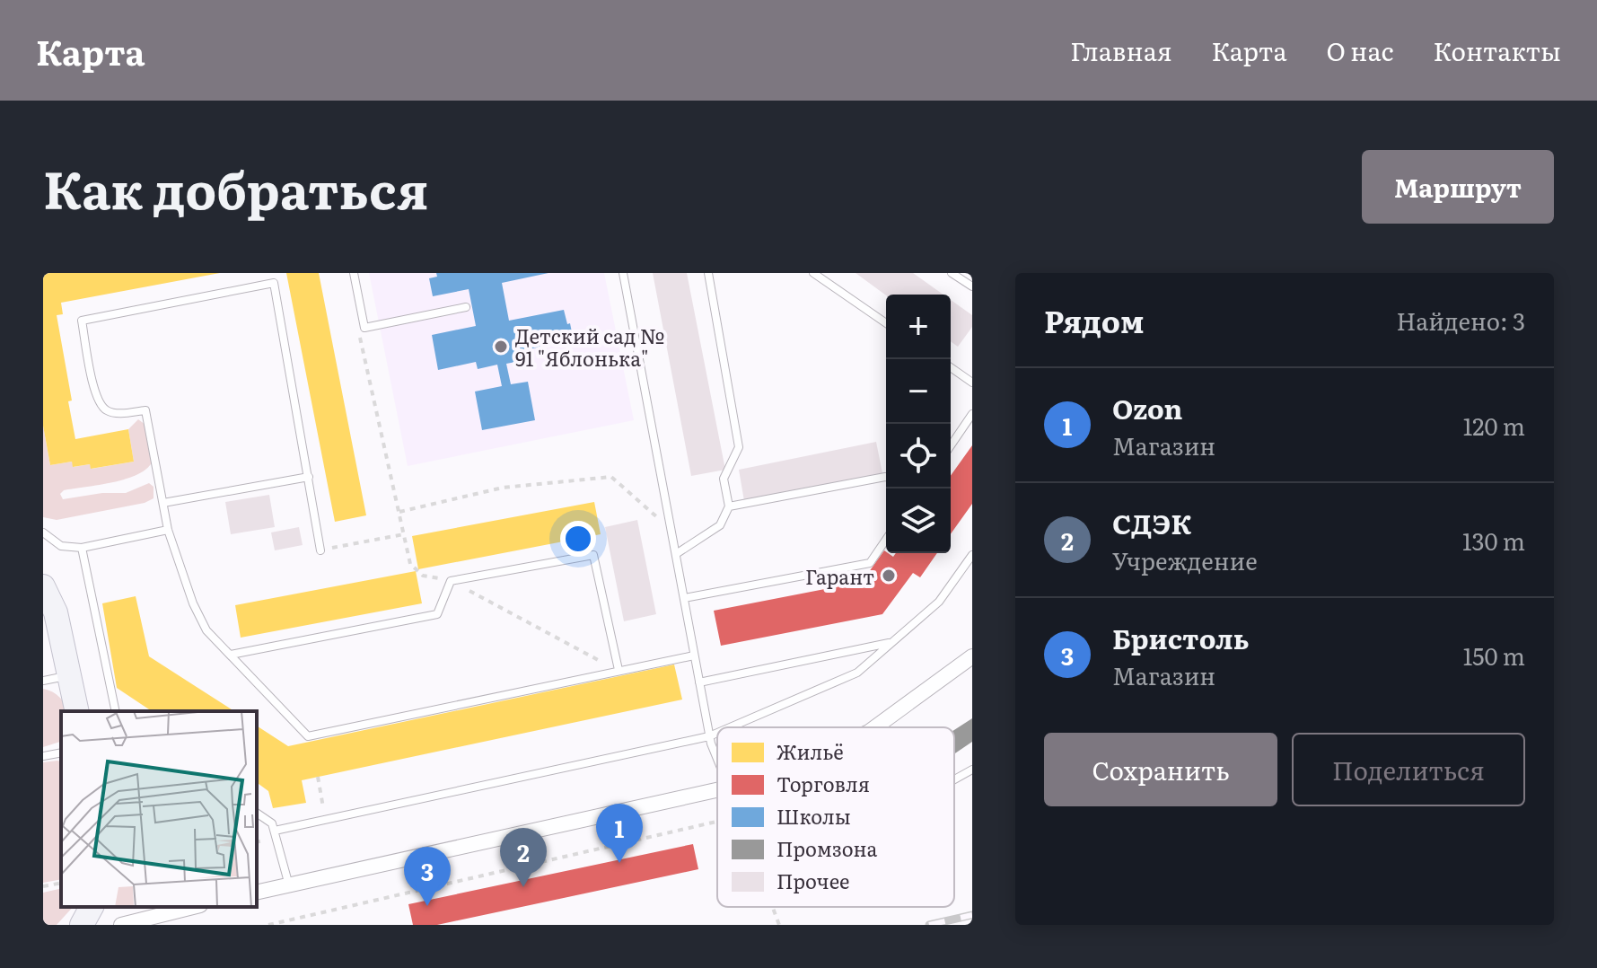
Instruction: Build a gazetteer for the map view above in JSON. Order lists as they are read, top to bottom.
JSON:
{
  "places": ["Детский сад № 91 \"Яблонька\"", "Гарант"],
  "legend": [
    "Жильё",
    "Торговля",
    "Школы",
    "Промзона",
    "Прочее"
  ],
  "page": {
    "header": "Карта",
    "nav": [
      "Главная",
      "Карта",
      "О нас",
      "Контакты"
    ],
    "title": "Как добраться",
    "buttons": [
      "Маршрут",
      ["Сохранить", "Поделиться"]
    ],
    "heading": ["Рядом", "Найдено: 3"],
    "map_buttons": ["+", "−"],
    "list": [
      {
        "mark": "1",
        "name": "Ozon",
        "note": "Магазин",
        "value": "120 m"
      },
      {
        "mark": "2",
        "name": "СДЭК",
        "note": "Учреждение",
        "value": "130 m"
      },
      {
        "mark": "3",
        "name": "Бристоль",
        "note": "Магазин",
        "value": "150 m"
      }
    ],
    "pins": ["1", "2", "3"]
  }
}
